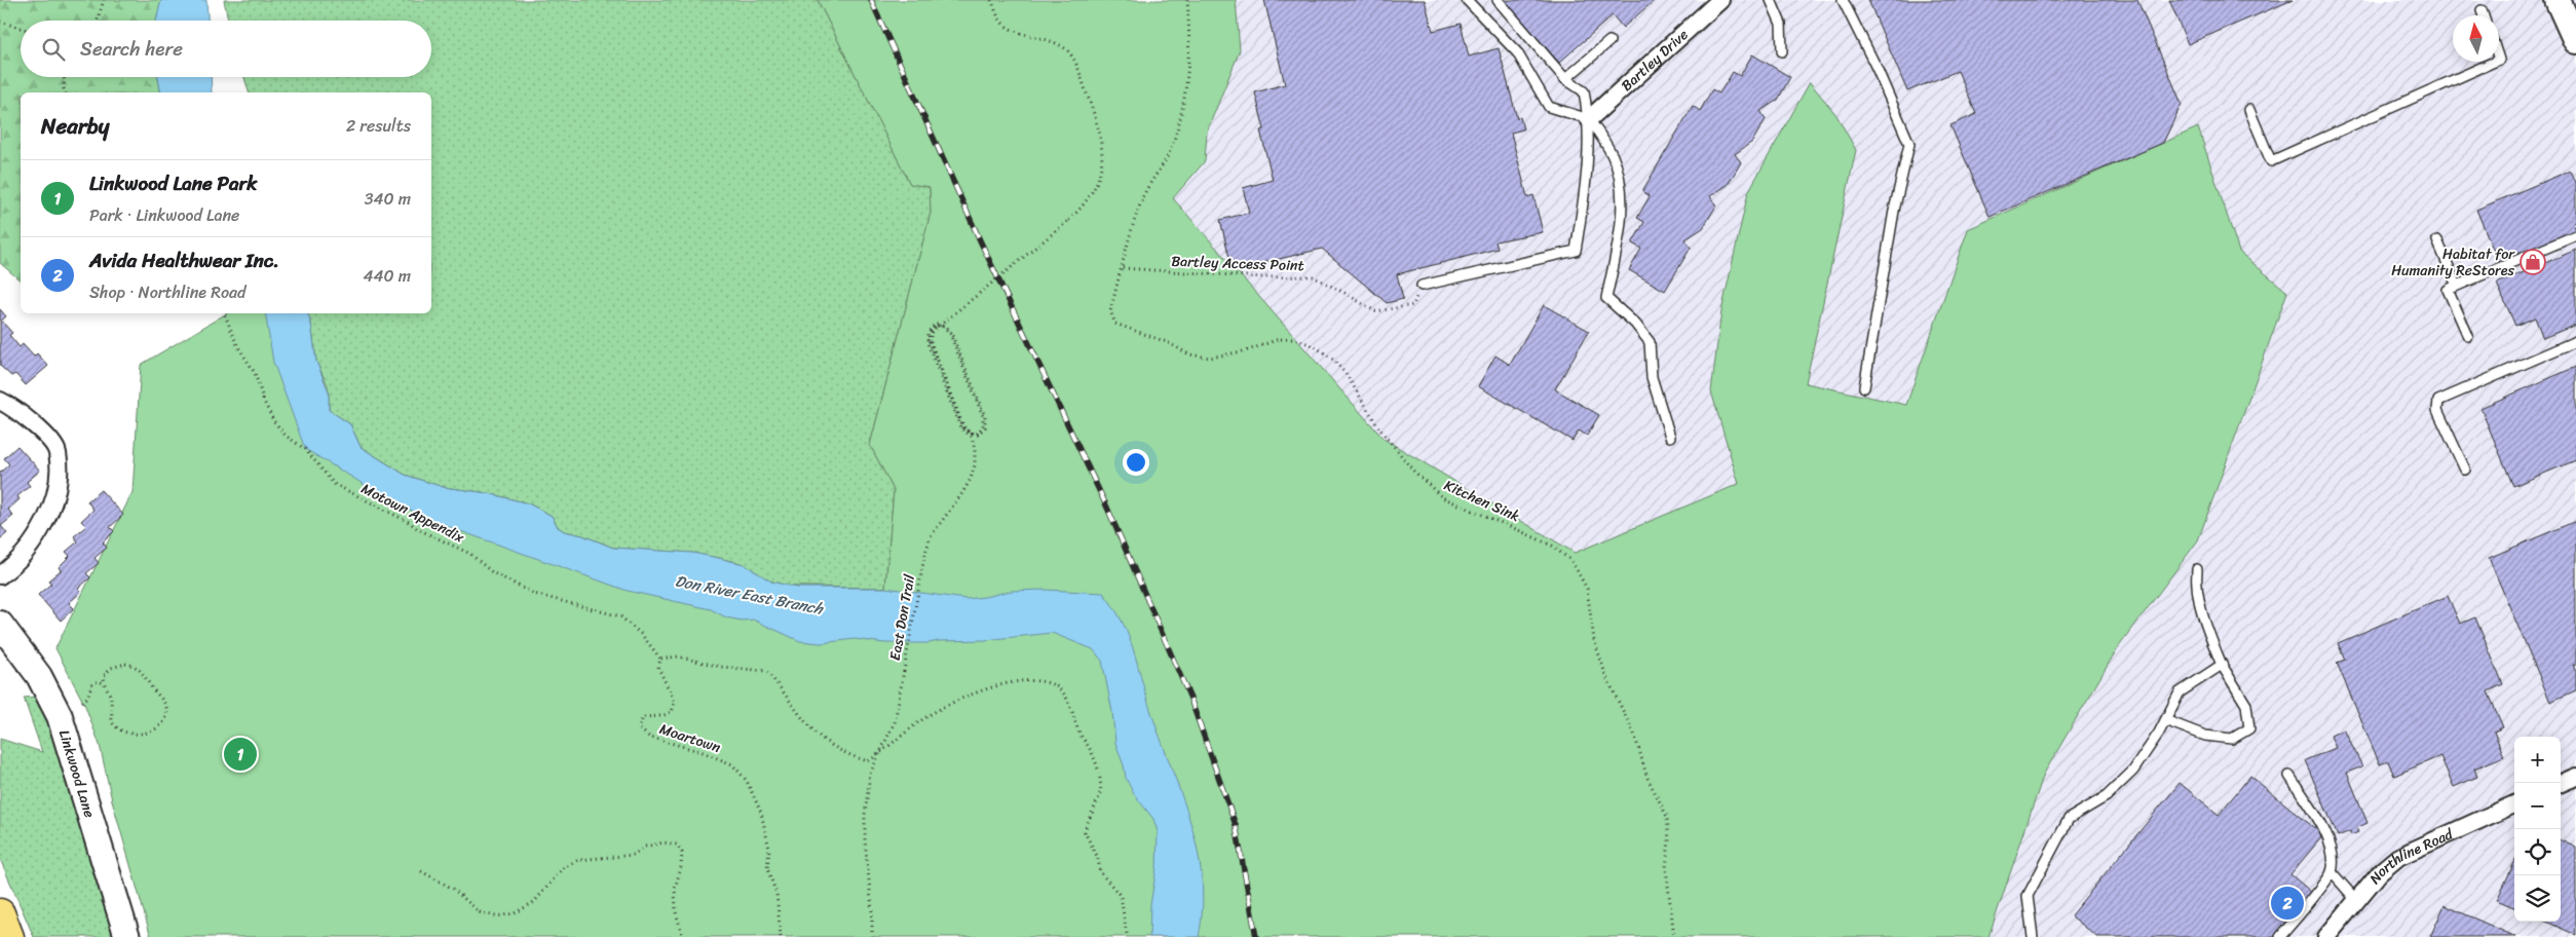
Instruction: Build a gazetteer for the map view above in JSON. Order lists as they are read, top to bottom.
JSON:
{
  "streets": {
    "street": ["Bartley Drive", "Linkwood Lane", "Northline Road"],
    "path": [
      "Bartley Access Point",
      "Kitchen Sink",
      "Motown Appendix",
      "East Don Trail",
      "Moartown"
    ]
  },
  "crossings": [
    ["Bartley Access Point", "Kitchen Sink"],
    ["Motown Appendix", "Moartown"]
  ],
  "water": ["Don River East Branch"],
  "places": {
    "shop": ["Habitat for Humanity ReStores"]
  },
  "north": "top",
  "page": {
    "search": "Search here",
    "heading": ["Nearby", "2 results"],
    "list": [
      {
        "mark": "1",
        "name": "Linkwood Lane Park",
        "note": "Park · Linkwood Lane",
        "value": "340 m"
      },
      {
        "mark": "2",
        "name": "Avida Healthwear Inc.",
        "note": "Shop · Northline Road",
        "value": "440 m"
      }
    ],
    "pins": ["1", "2"],
    "map_buttons": ["+", "−"]
  }
}
